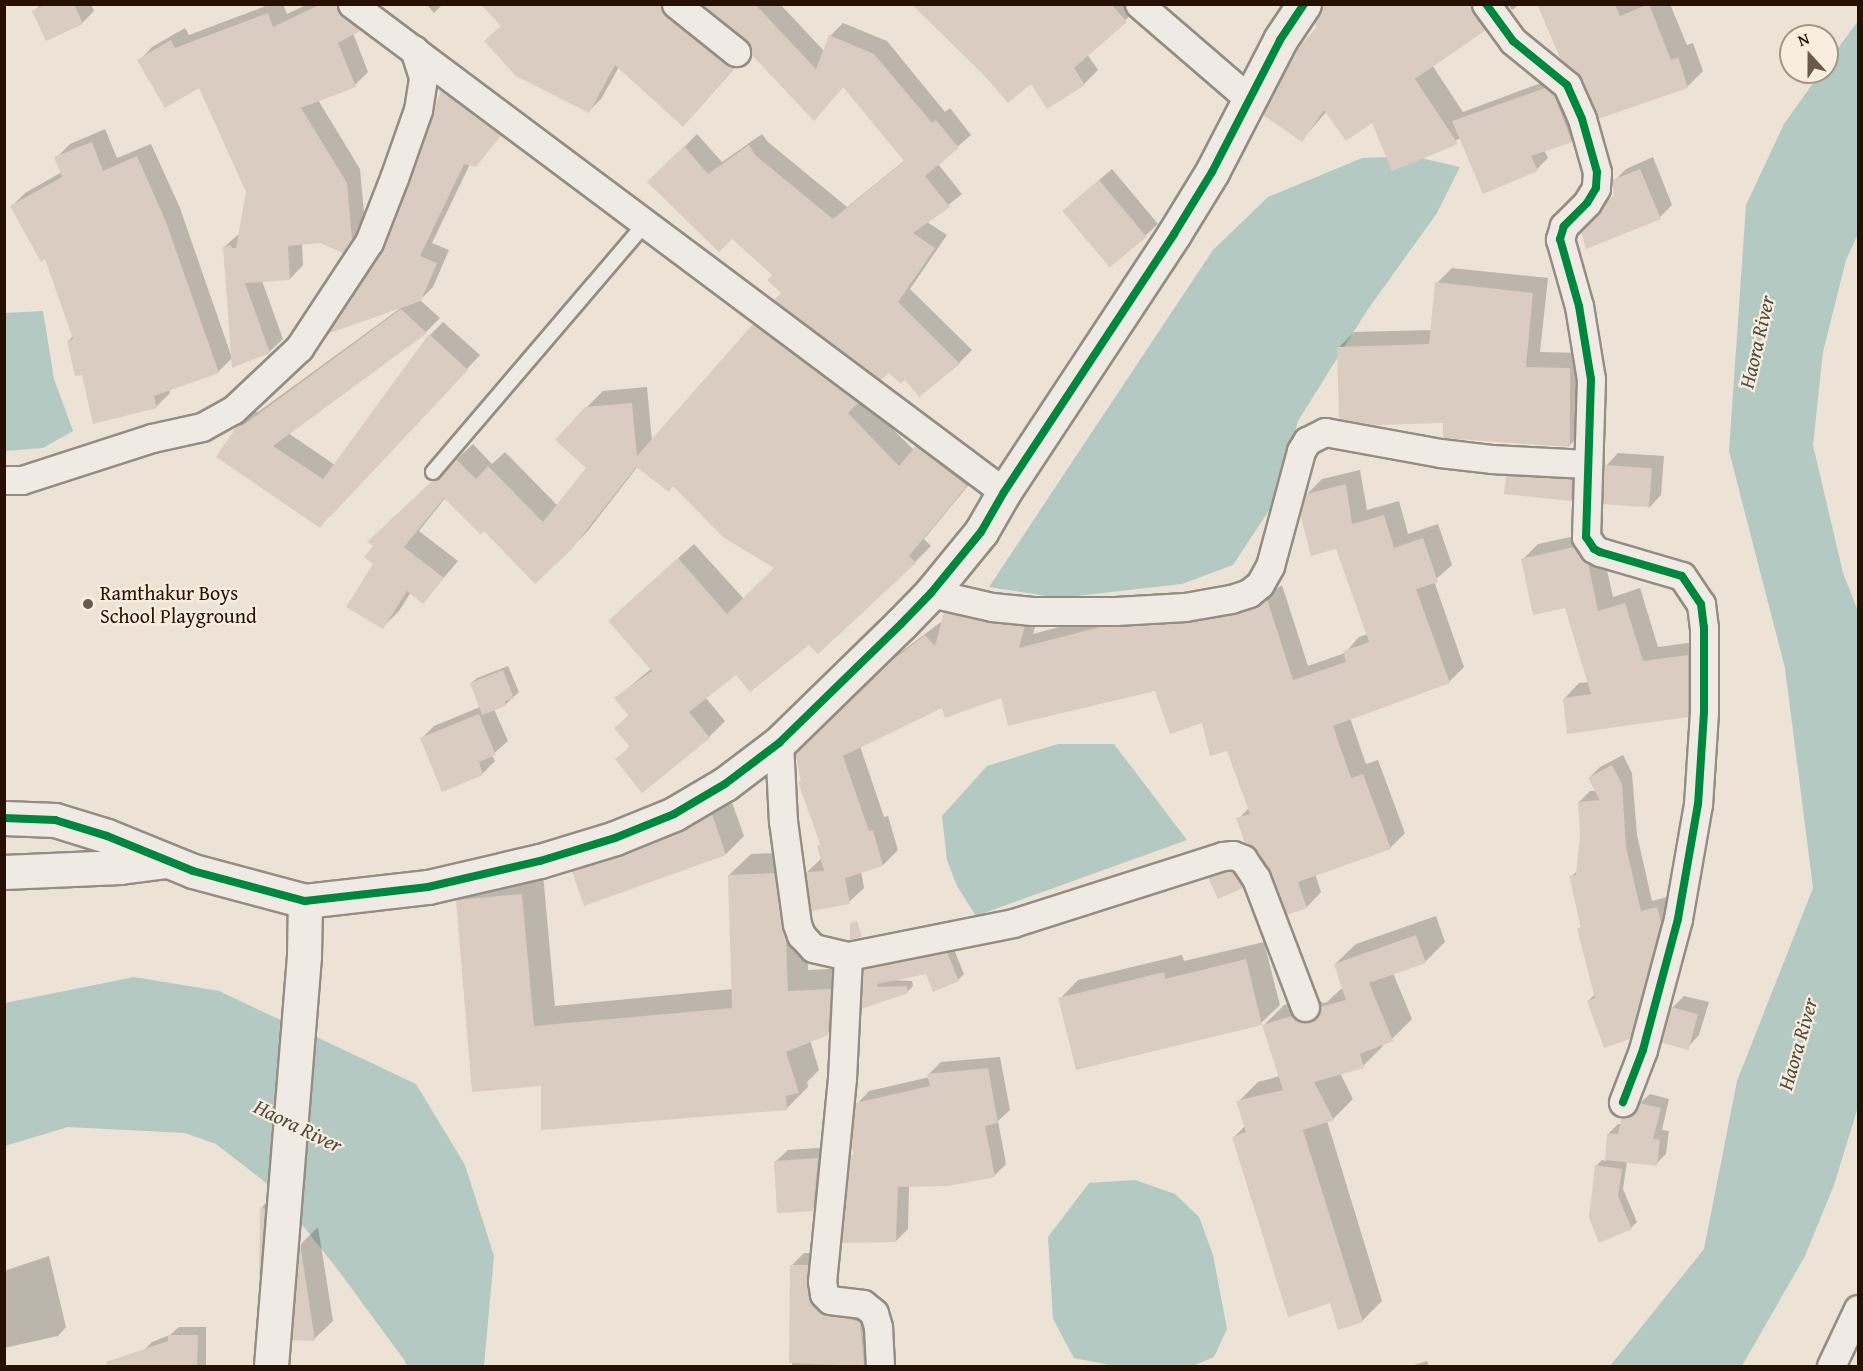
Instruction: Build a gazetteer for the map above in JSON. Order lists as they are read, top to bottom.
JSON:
{
  "water": ["Haora River"],
  "places": ["Ramthakur Boys School Playground"],
  "north": "top"
}
